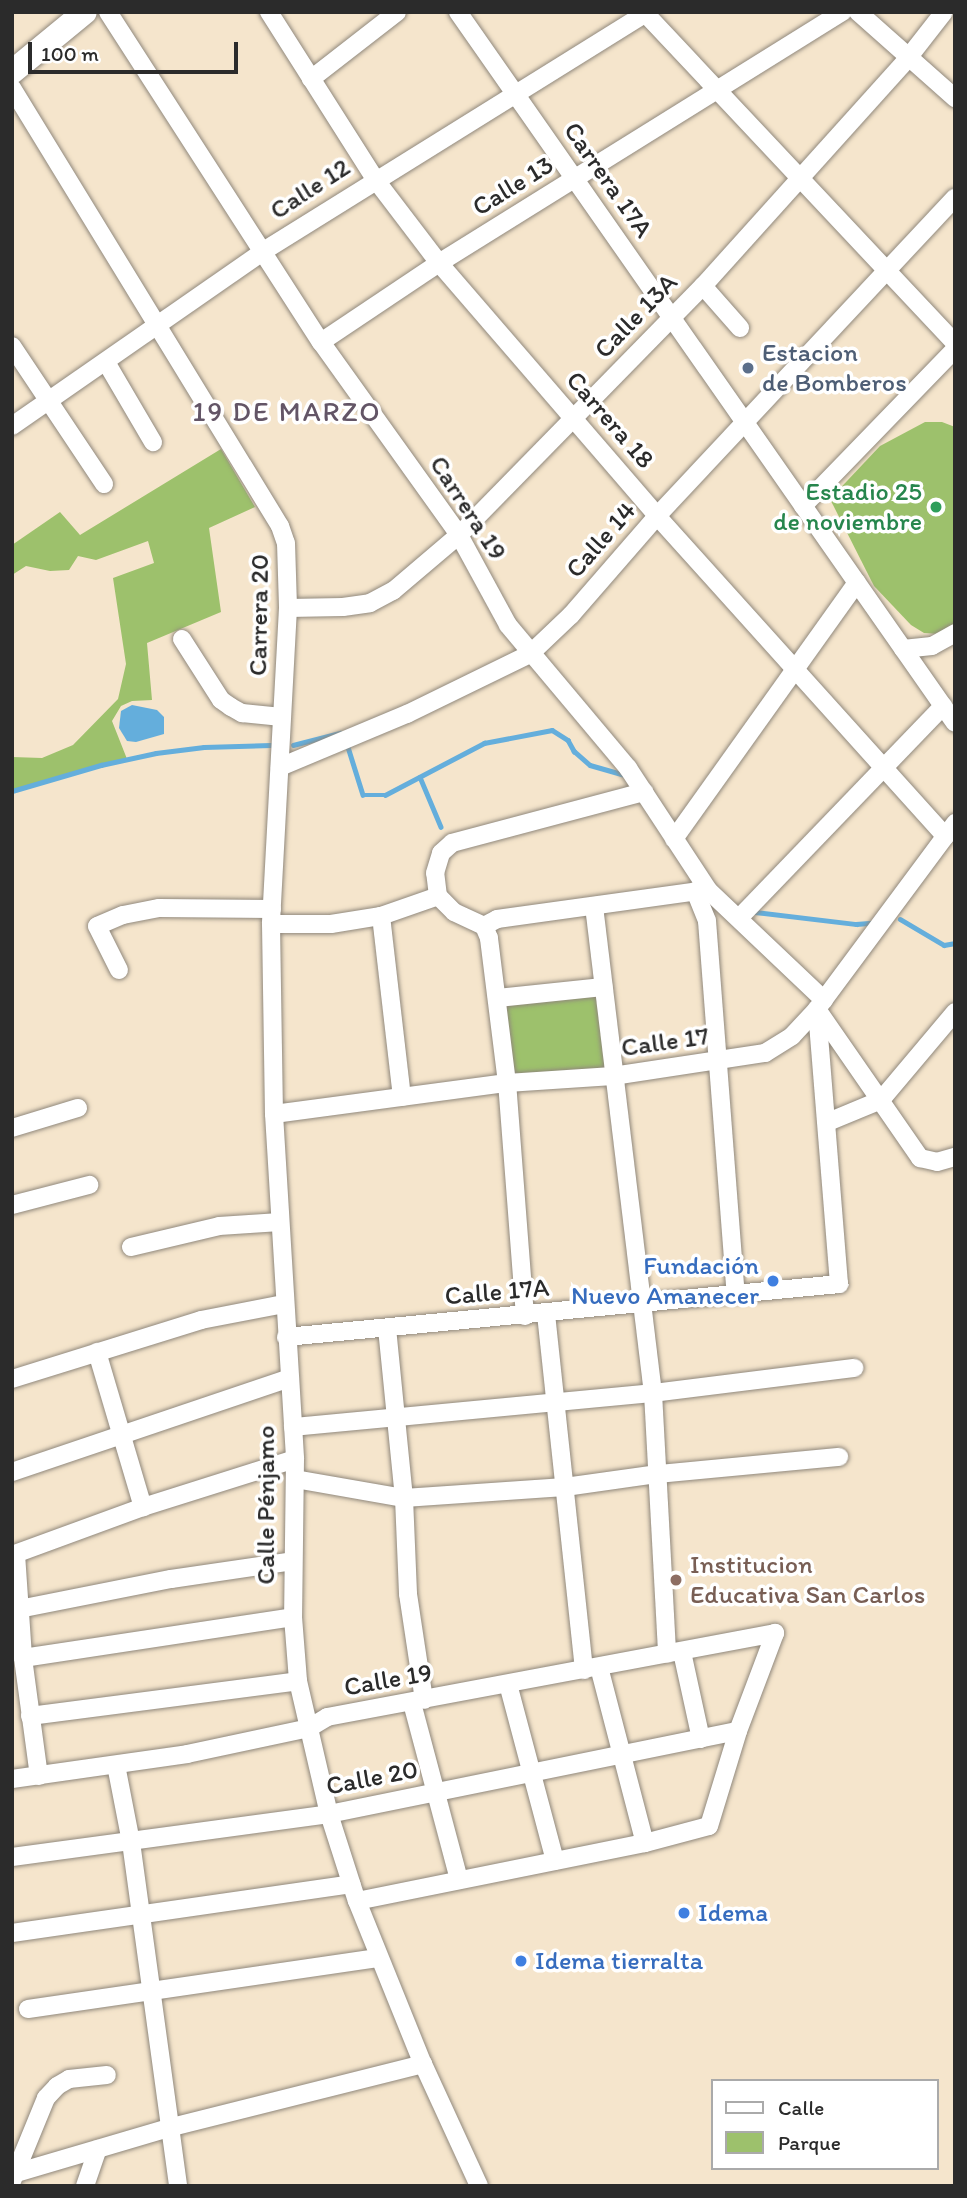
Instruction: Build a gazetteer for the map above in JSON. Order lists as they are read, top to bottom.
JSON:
{
  "streets": {
    "street": [
      "Carrera 17A",
      "Calle 13",
      "Calle 12",
      "Calle 13A",
      "Carrera 18",
      "Carrera 19",
      "Calle 14",
      "Carrera 20",
      "Calle 17",
      "Calle 17A",
      "Calle Pénjamo",
      "Calle 19",
      "Calle 20"
    ]
  },
  "crossings": [
    ["Carrera 17A", "Calle 13"],
    ["Carrera 17A", "Calle 12"],
    ["Carrera 17A", "Calle 13A"],
    ["Carrera 17A", "Calle 14"],
    ["Calle 13", "Carrera 18"],
    ["Calle 13", "Carrera 19"],
    ["Calle 12", "Carrera 18"],
    ["Calle 12", "Carrera 19"],
    ["Calle 12", "Carrera 20"],
    ["Calle 13A", "Carrera 18"],
    ["Calle 13A", "Carrera 19"],
    ["Calle 13A", "Carrera 20"],
    ["Carrera 18", "Calle 14"],
    ["Carrera 18", "Calle 17"],
    ["Carrera 19", "Calle 14"],
    ["Carrera 19", "Calle 17"],
    ["Calle 14", "Carrera 20"],
    ["Carrera 20", "Calle Pénjamo"],
    ["Calle 17", "Calle Pénjamo"],
    ["Calle 17A", "Calle Pénjamo"],
    ["Calle Pénjamo", "Calle 19"],
    ["Calle Pénjamo", "Calle 20"],
    ["Calle 19", "Calle 20"]
  ],
  "districts": ["19 DE MARZO"],
  "places": [
    "Estacion de Bomberos",
    "Estadio 25 de noviembre",
    "Fundación Nuevo Amanecer",
    "Institucion Educativa San Carlos",
    "Idema",
    "Idema tierralta"
  ],
  "legend": ["Calle", "Parque"],
  "scale_bar": "100 m"
}
